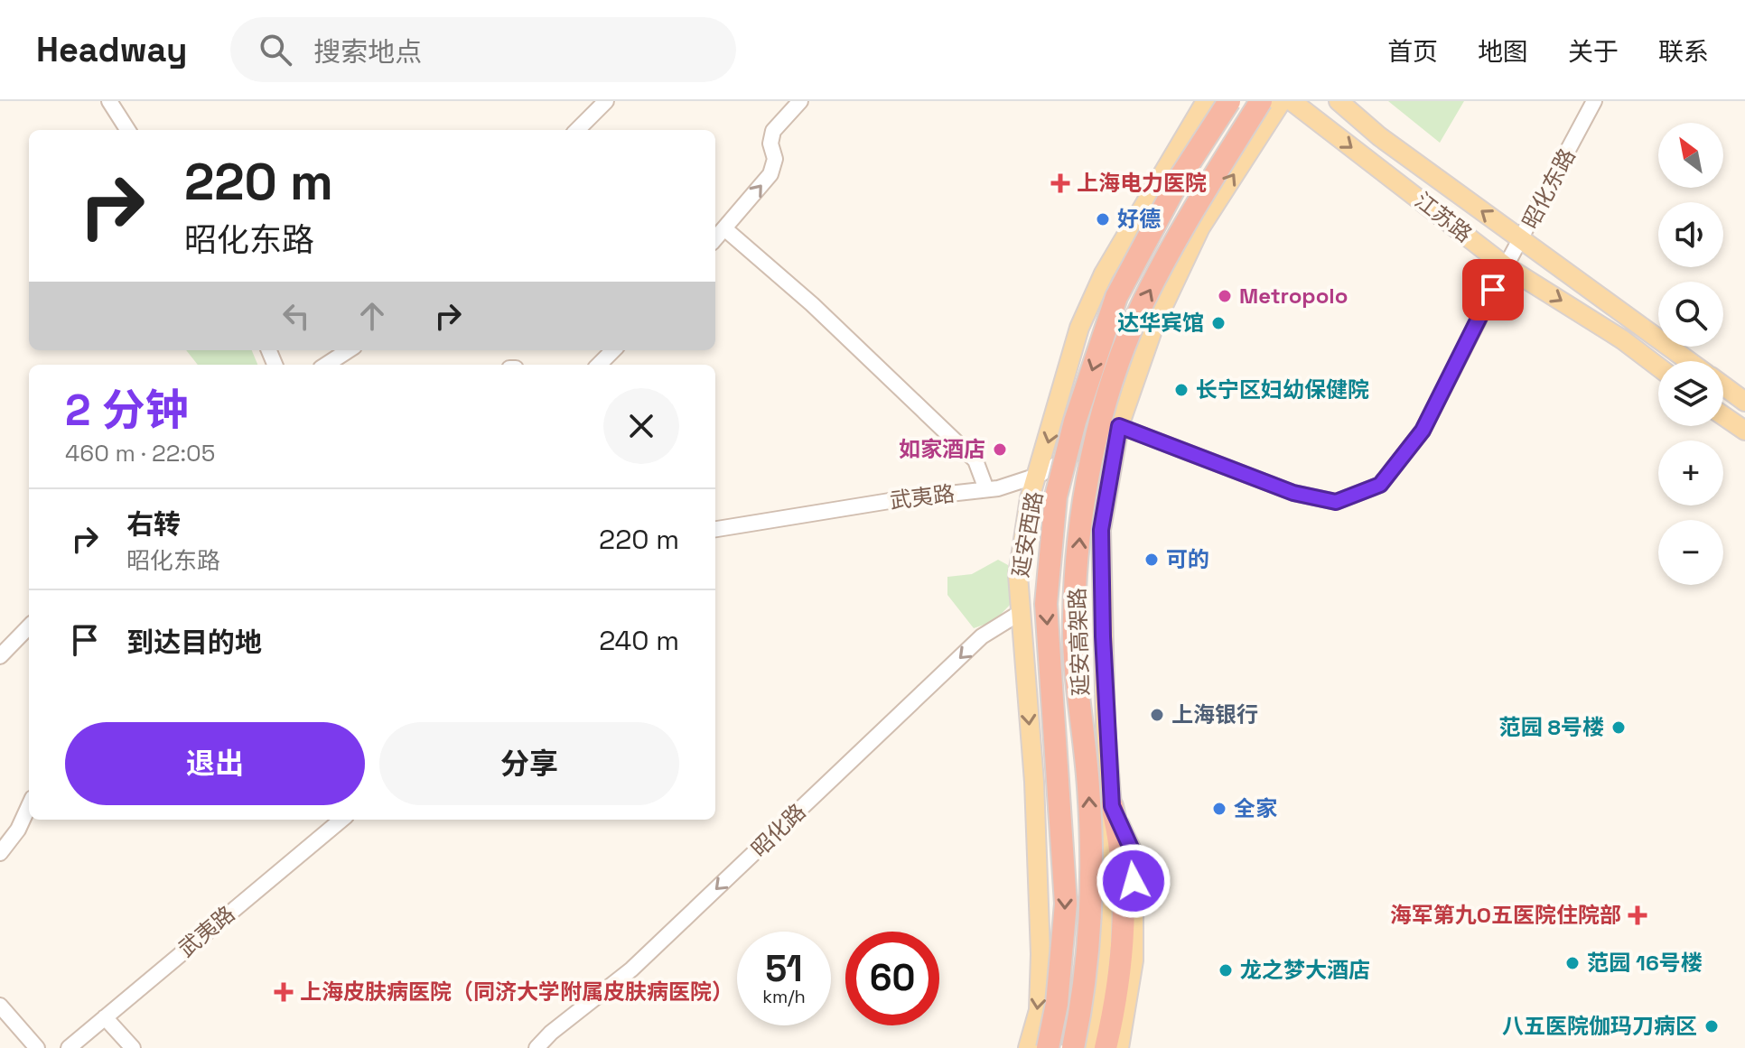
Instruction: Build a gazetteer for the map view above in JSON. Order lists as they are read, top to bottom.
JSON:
{
  "streets": {
    "highway": ["延安高架路"],
    "main road": ["江苏路", "延安西路"],
    "street": ["昭化东路", "武夷路", "昭化路"]
  },
  "crossings": [
    ["昭化东路", "江苏路"],
    ["昭化东路", "武夷路"],
    ["武夷路", "延安西路"],
    ["延安西路", "昭化路"]
  ],
  "one_way": ["昭化路"],
  "places": {
    "health": ["上海电力医院", "海军第九O五医院住院部", "上海皮肤病医院（同济大学附属皮肤病医院）"],
    "other": [
      "好德",
      "Metropolo",
      "达华宾馆",
      "长宁区妇幼保健院",
      "如家酒店",
      "可的",
      "上海银行",
      "范园 8号楼",
      "全家",
      "范园 16号楼",
      "龙之梦大酒店",
      "八五医院伽玛刀病区"
    ]
  },
  "north": "top left",
  "page": {
    "header": "Headway",
    "search": "搜索地点",
    "nav": [
      "首页",
      "地图",
      "关于",
      "联系"
    ],
    "map_buttons": ["+", "−"],
    "turn": ["220 m", "昭化东路"],
    "heading": ["2 分钟", "460 m · 22:05"],
    "list": [
      {
        "name": "右转",
        "note": "昭化东路",
        "value": "220 m"
      },
      {
        "name": "到达目的地",
        "value": "240 m"
      }
    ],
    "buttons": ["退出", "分享"],
    "speed": "51 km/h",
    "limit": "60"
  }
}
